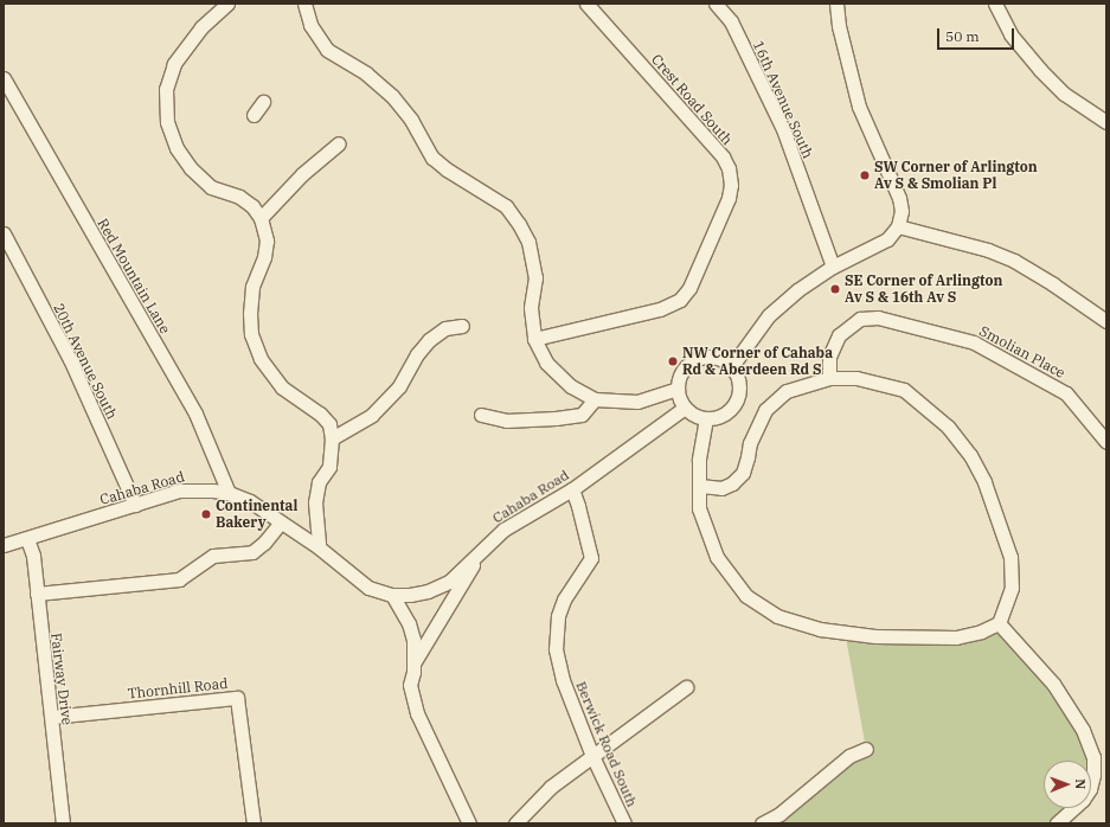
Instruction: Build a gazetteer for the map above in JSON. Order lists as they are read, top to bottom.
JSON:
{
  "streets": {
    "street": [
      "Crest Road South",
      "16th Avenue South",
      "Red Mountain Lane",
      "Smolian Place",
      "20th Avenue South",
      "Cahaba Road",
      "Fairway Drive",
      "Thornhill Road",
      "Berwick Road South"
    ]
  },
  "crossings": [
    ["Red Mountain Lane", "Cahaba Road"],
    ["20th Avenue South", "Cahaba Road"],
    ["Cahaba Road", "Fairway Drive"],
    ["Cahaba Road", "Berwick Road South"],
    ["Fairway Drive", "Thornhill Road"]
  ],
  "places": [
    "SW Corner of Arlington Av S & Smolian Pl",
    "SE Corner of Arlington Av S & 16th Av S",
    "NW Corner of Cahaba Rd & Aberdeen Rd S",
    "Continental Bakery"
  ],
  "scale_bar": "50 m",
  "north": "right"
}
